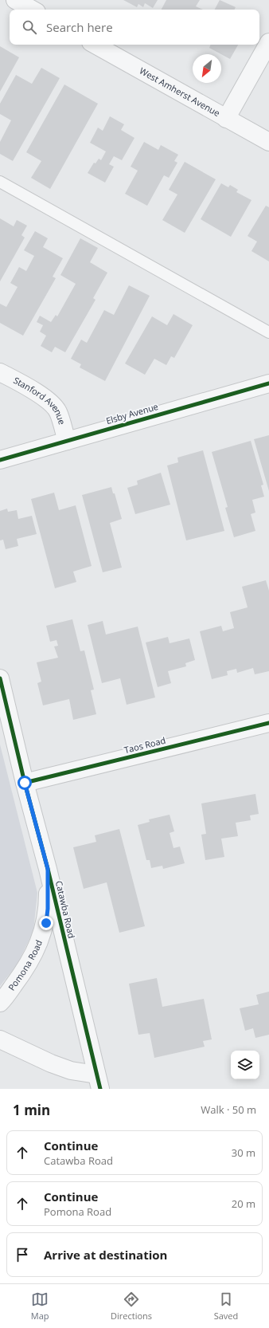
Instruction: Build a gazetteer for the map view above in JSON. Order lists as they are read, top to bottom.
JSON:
{
  "streets": {
    "street": [
      "West Amherst Avenue",
      "Stanford Avenue",
      "Elsby Avenue",
      "Taos Road",
      "Catawba Road",
      "Pomona Road"
    ]
  },
  "crossings": [
    ["Stanford Avenue", "Elsby Avenue"],
    ["Taos Road", "Catawba Road"],
    ["Catawba Road", "Pomona Road"]
  ],
  "north": "bottom left",
  "page": {
    "search": "Search here",
    "heading": ["1 min", "Walk · 50 m"],
    "list": [
      ["Continue", "Catawba Road", "30 m"],
      ["Continue", "Pomona Road", "20 m"],
      "Arrive at destination"
    ],
    "nav": ["Map", "Directions", "Saved"]
  }
}
